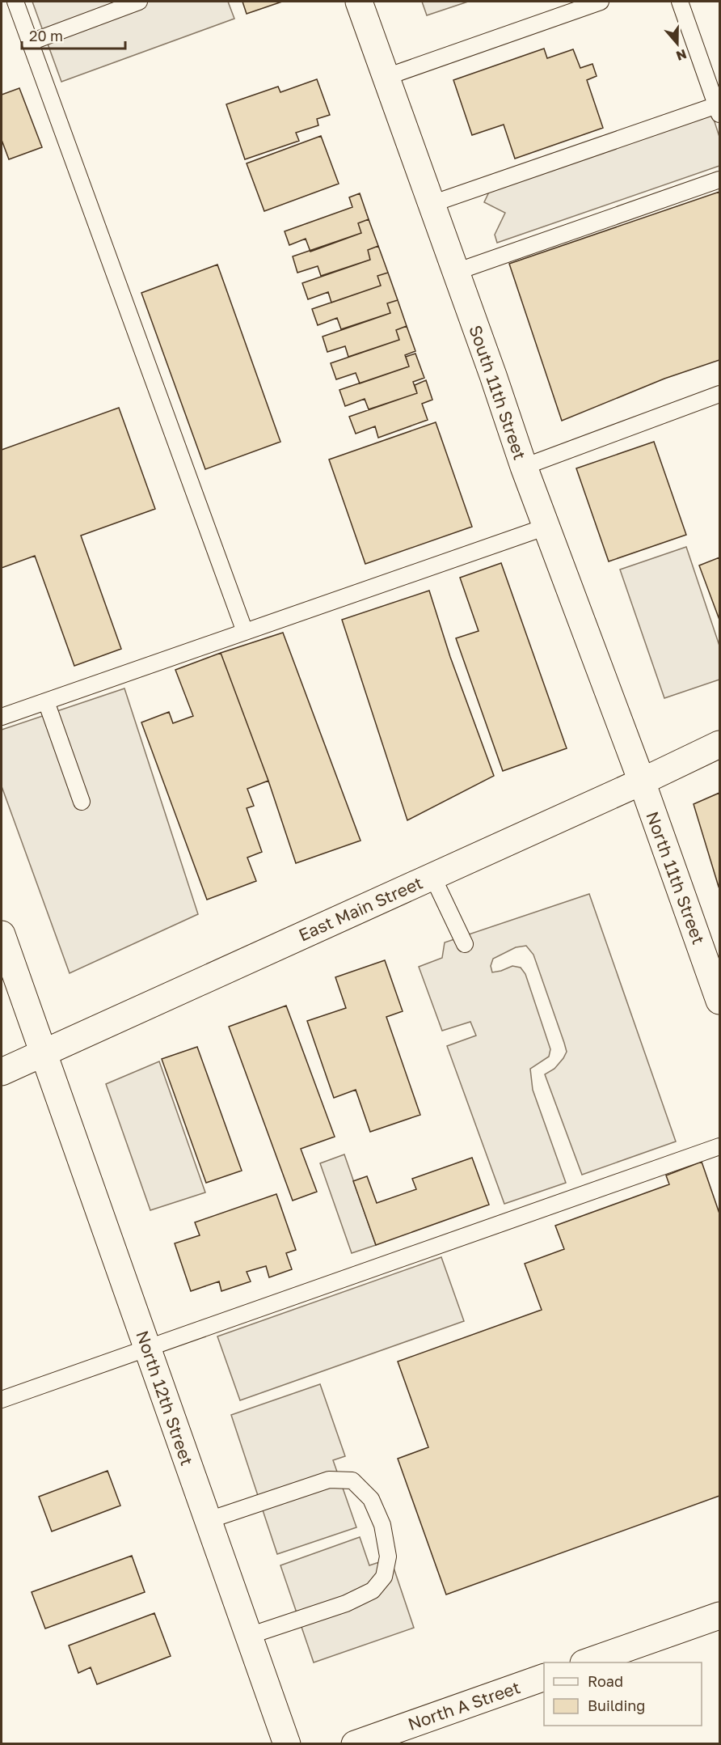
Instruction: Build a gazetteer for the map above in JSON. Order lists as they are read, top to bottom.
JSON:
{
  "streets": {
    "main road": [
      "South 11th Street",
      "North 11th Street",
      "East Main Street",
      "North 12th Street",
      "North A Street"
    ]
  },
  "crossings": [
    ["South 11th Street", "North 11th Street"],
    ["South 11th Street", "East Main Street"],
    ["North 11th Street", "East Main Street"],
    ["East Main Street", "North 12th Street"]
  ],
  "legend": ["Road", "Building"],
  "scale_bar": "20 m",
  "north": "bottom"
}
